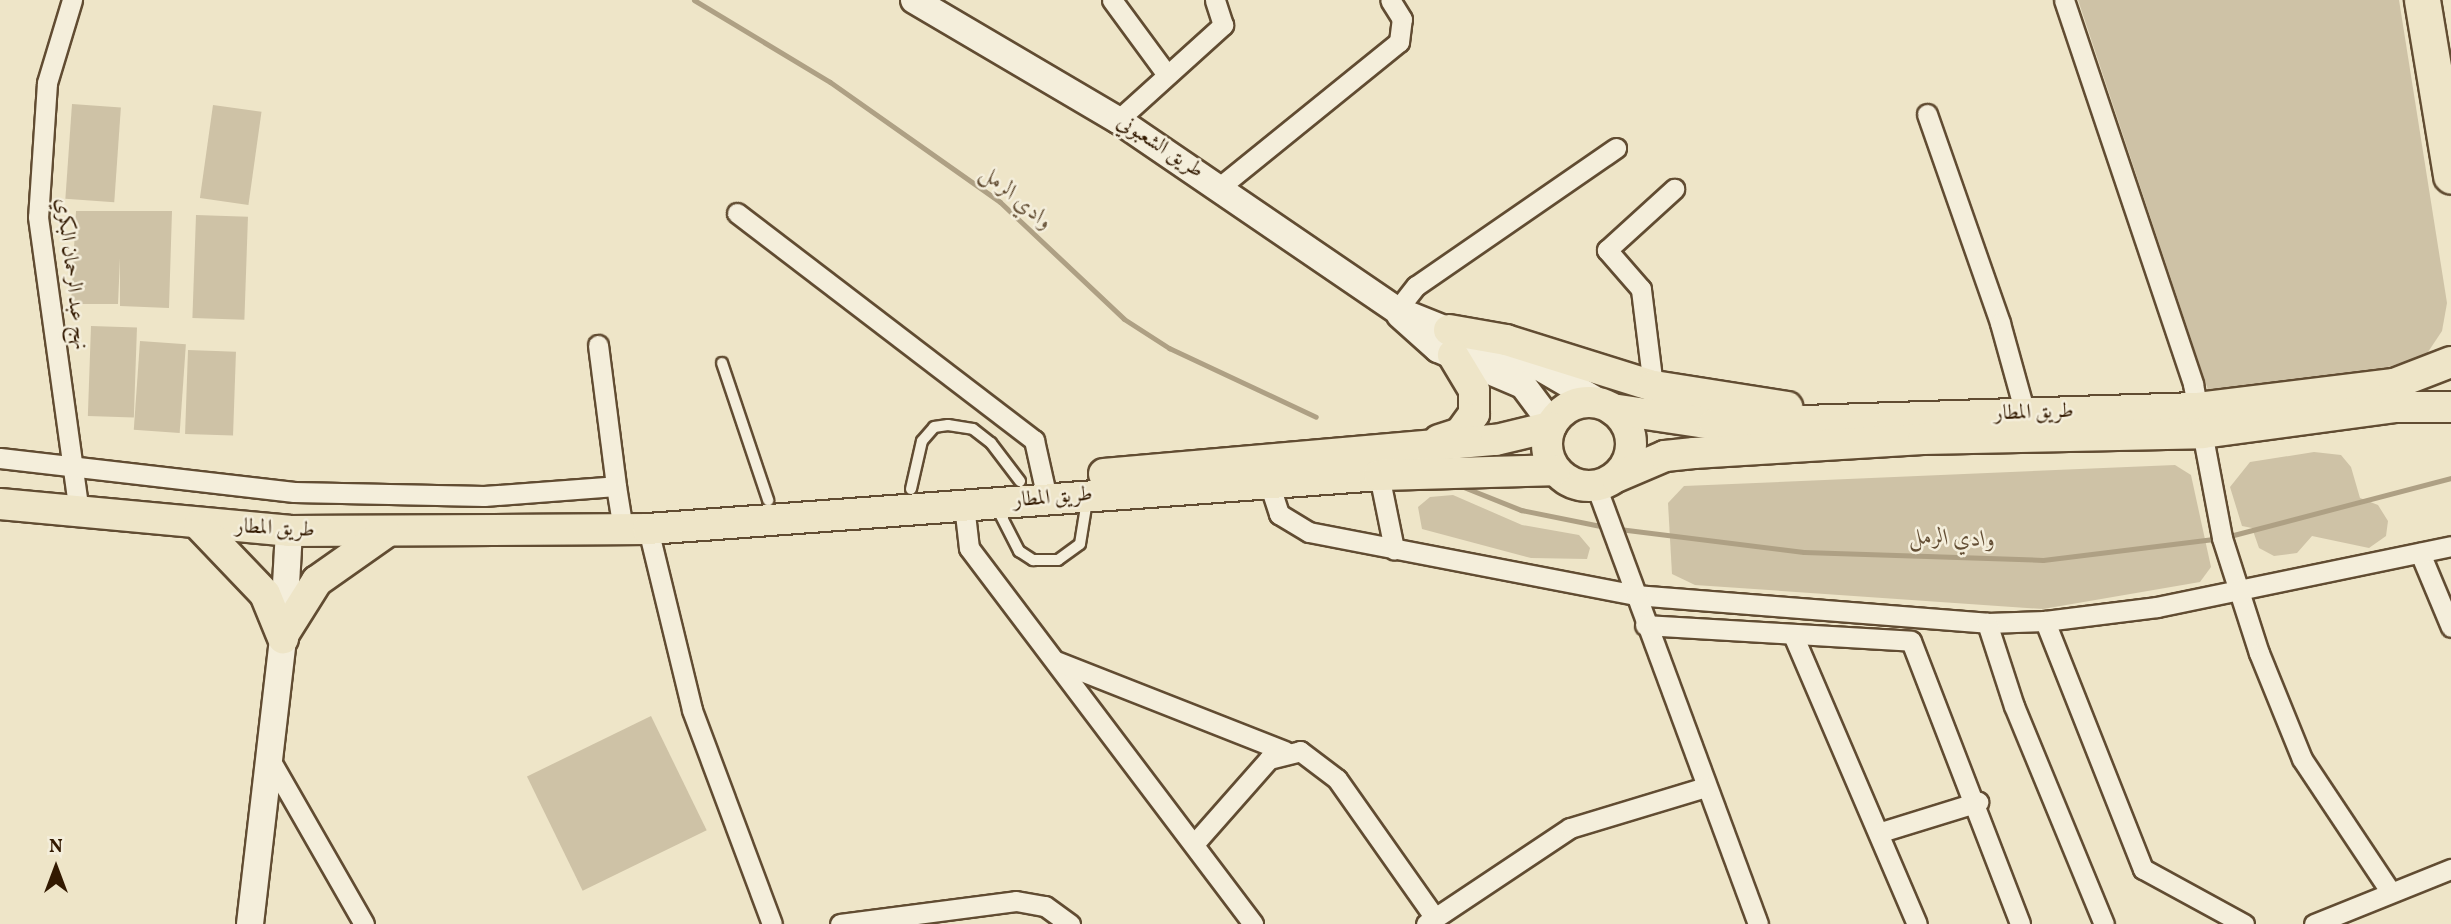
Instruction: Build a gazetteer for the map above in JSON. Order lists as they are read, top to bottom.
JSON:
{
  "streets": {
    "main road": ["طريق المطار"],
    "street": ["طريق الشعبوني", "نهج عبد الرحمان البكري"]
  },
  "crossings": [
    ["طريق الشعبوني", "طريق المطار"],
    ["نهج عبد الرحمان البكري", "طريق المطار"]
  ],
  "water": ["وادي الرمل"],
  "north": "top"
}
